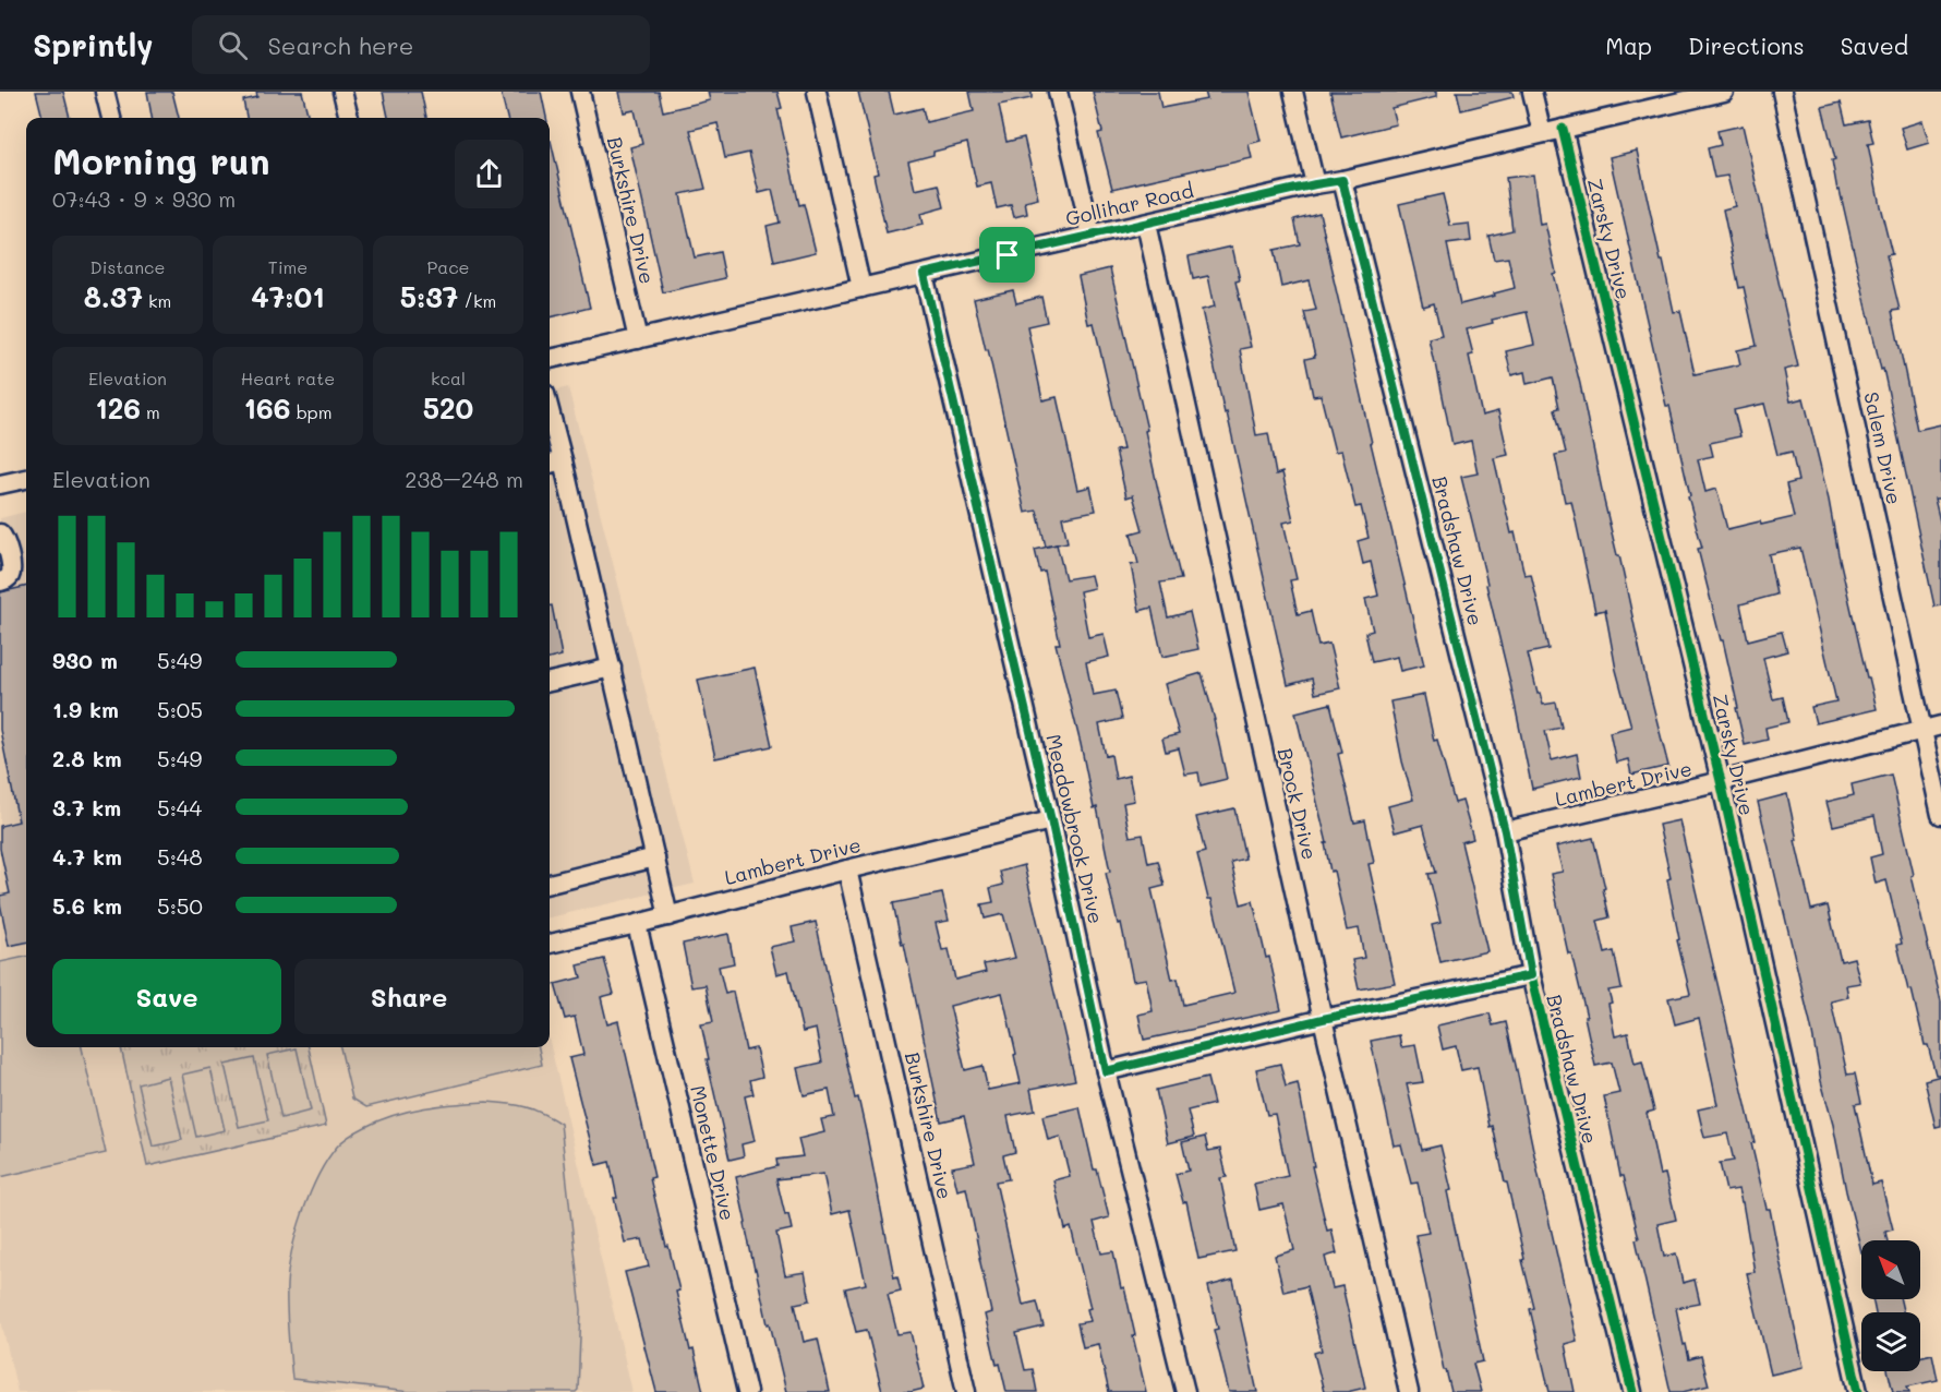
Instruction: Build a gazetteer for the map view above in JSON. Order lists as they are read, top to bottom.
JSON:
{
  "streets": {
    "street": [
      "Gollihar Road",
      "Burkshire Drive",
      "Zarsky Drive",
      "Salem Drive",
      "Bradshaw Drive",
      "Lambert Drive",
      "Brock Drive",
      "Meadowbrook Drive",
      "Monette Drive"
    ]
  },
  "crossings": [
    ["Gollihar Road", "Burkshire Drive"],
    ["Gollihar Road", "Zarsky Drive"],
    ["Gollihar Road", "Bradshaw Drive"],
    ["Gollihar Road", "Brock Drive"],
    ["Gollihar Road", "Meadowbrook Drive"],
    ["Burkshire Drive", "Lambert Drive"],
    ["Zarsky Drive", "Lambert Drive"],
    ["Salem Drive", "Lambert Drive"],
    ["Bradshaw Drive", "Lambert Drive"],
    ["Lambert Drive", "Meadowbrook Drive"],
    ["Lambert Drive", "Monette Drive"]
  ],
  "north": "top left",
  "page": {
    "header": "Sprintly",
    "search": "Search here",
    "nav": ["Map", "Directions", "Saved"],
    "heading": ["Morning run", "07:43 · 9 × 930 m"],
    "stats": [
      ["Distance", "8.37 km"],
      ["Time", "47:01"],
      ["Pace", "5:37 /km"],
      ["Elevation", "126 m"],
      ["Heart rate", "166 bpm"],
      ["kcal", "520"]
    ],
    "chart": ["Elevation", "238–248 m"],
    "list": [
      {
        "name": "930 m",
        "note": "5:49"
      },
      {
        "name": "1.9 km",
        "note": "5:05"
      },
      {
        "name": "2.8 km",
        "note": "5:49"
      },
      {
        "name": "3.7 km",
        "note": "5:44"
      },
      {
        "name": "4.7 km",
        "note": "5:48"
      },
      {
        "name": "5.6 km",
        "note": "5:50"
      }
    ],
    "buttons": ["Save", "Share"]
  }
}
